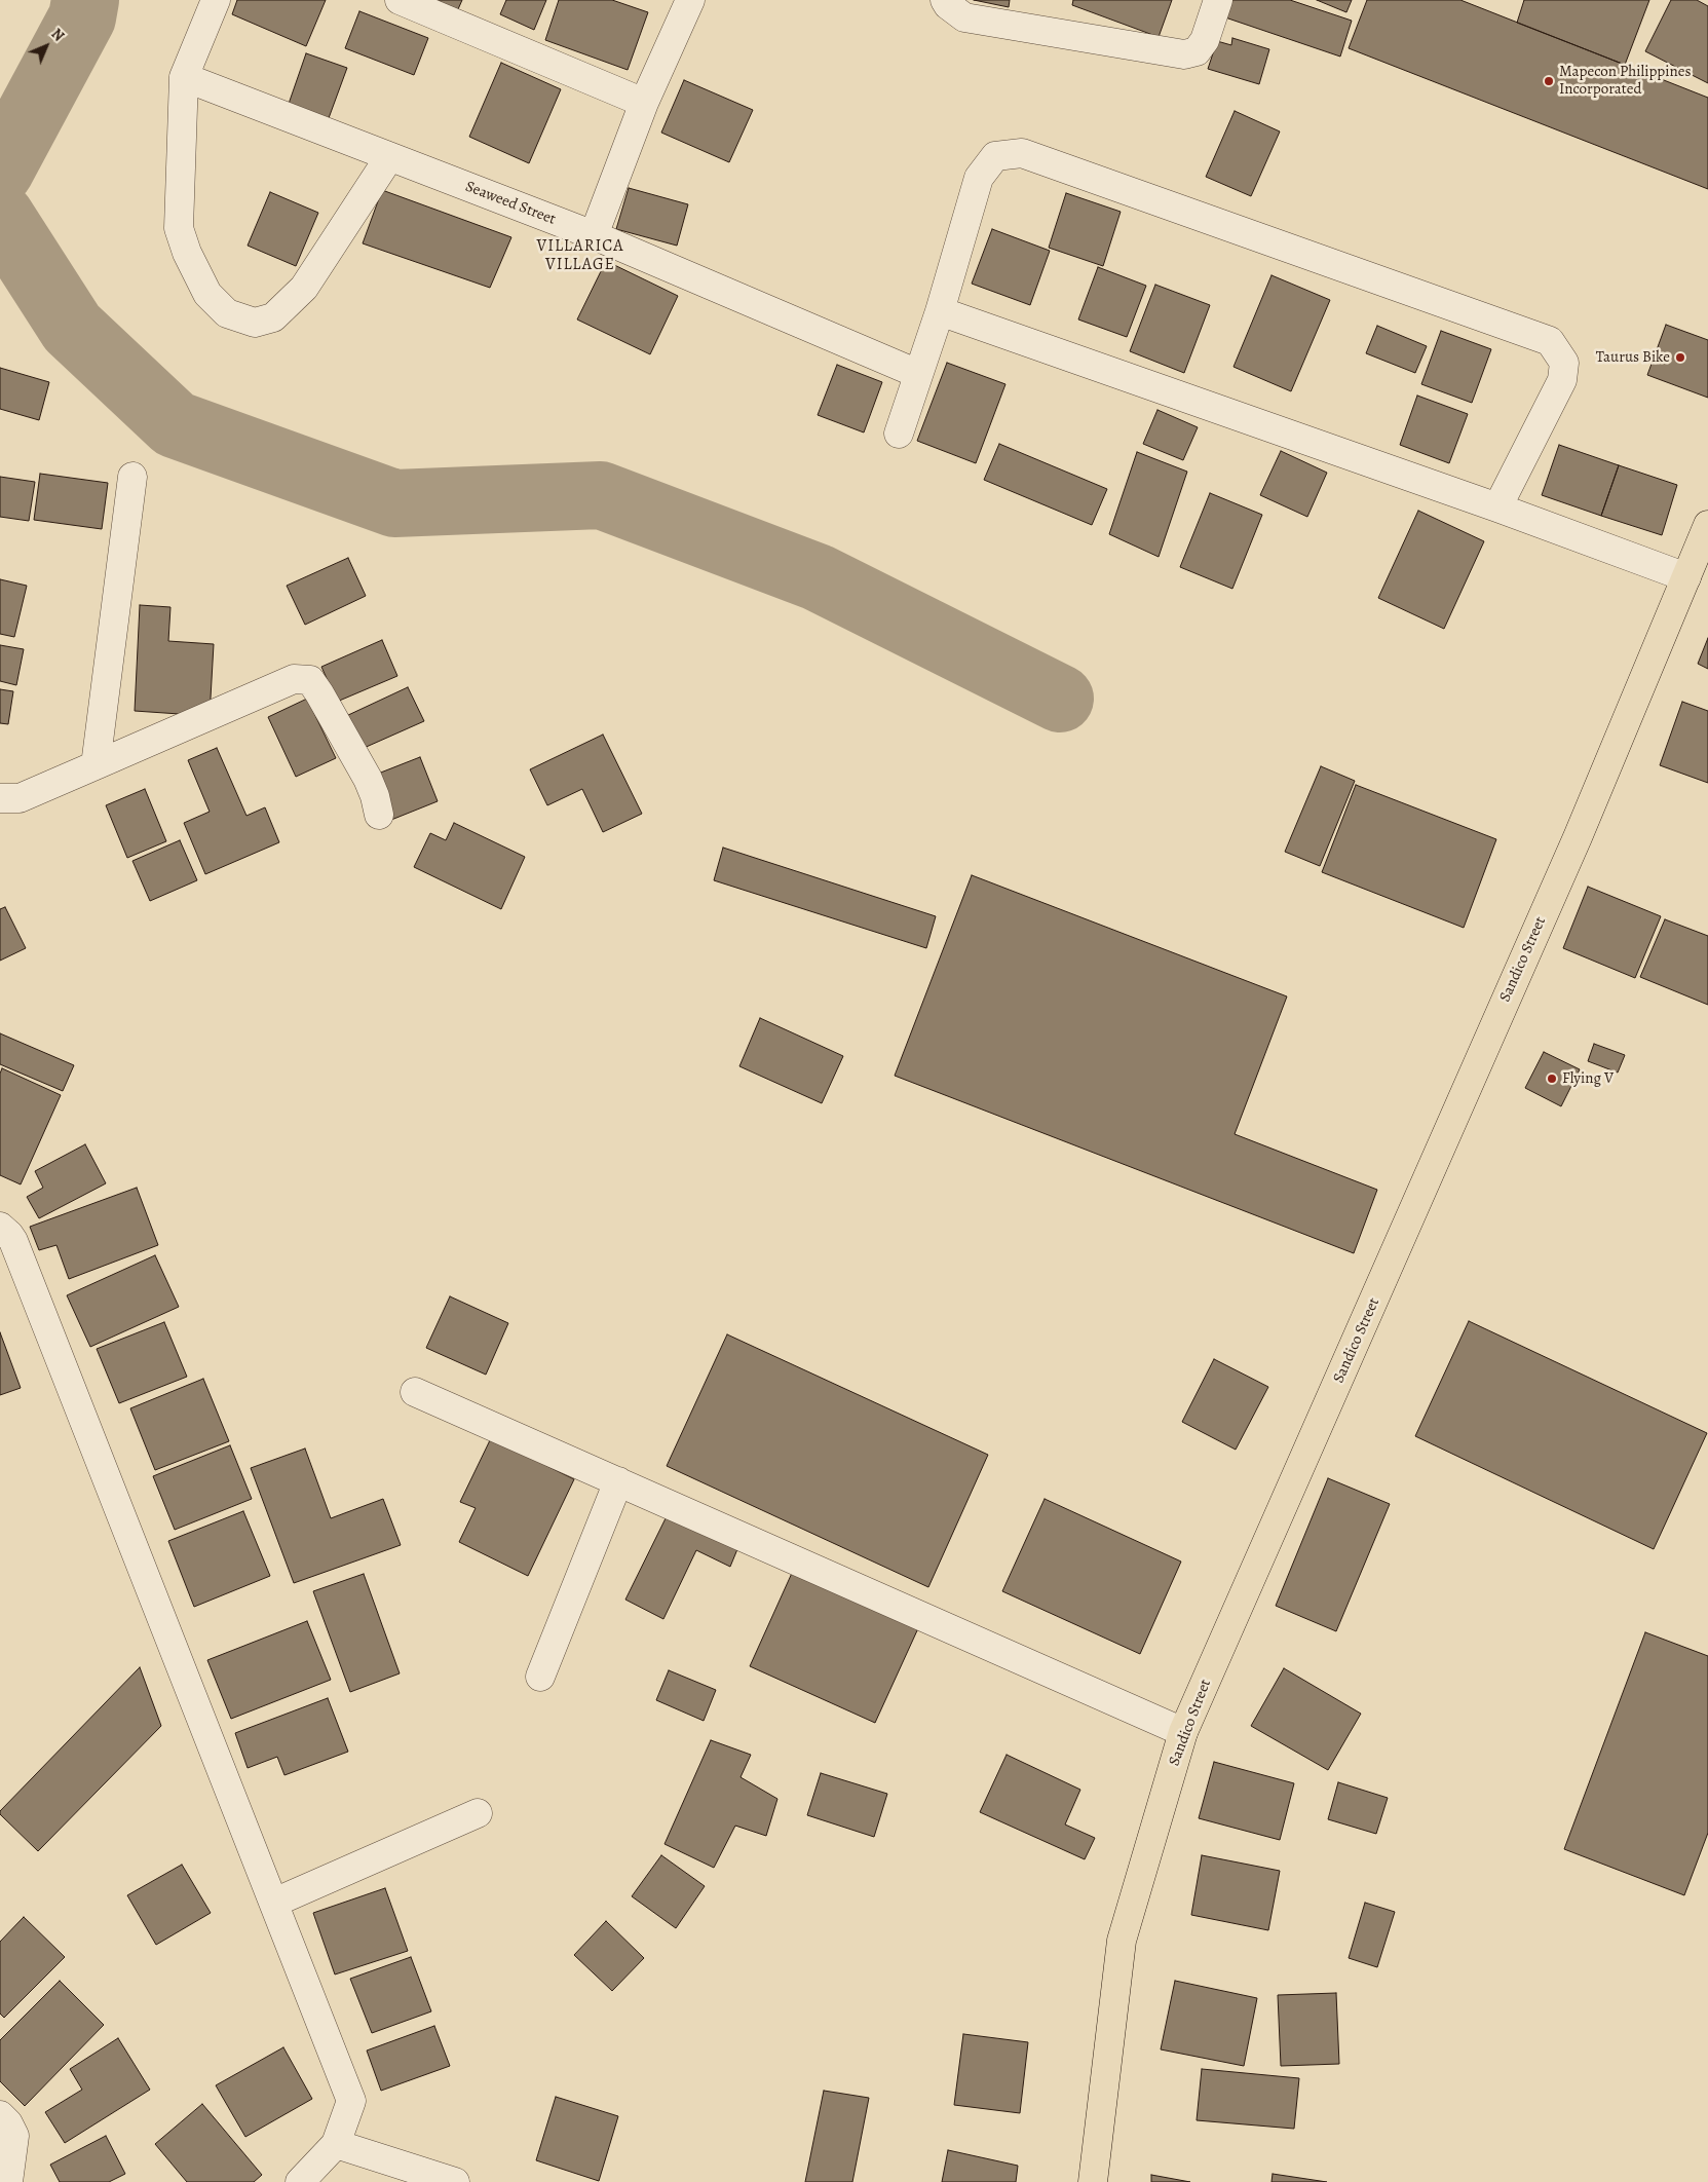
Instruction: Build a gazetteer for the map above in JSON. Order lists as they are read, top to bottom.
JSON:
{
  "streets": {
    "main road": ["Sandico Street"],
    "street": ["Seaweed Street"]
  },
  "districts": ["VILLARICA VILLAGE"],
  "places": ["Mapecon Philippines Incorporated", "Taurus Bike", "Flying V"],
  "north": "top right"
}
